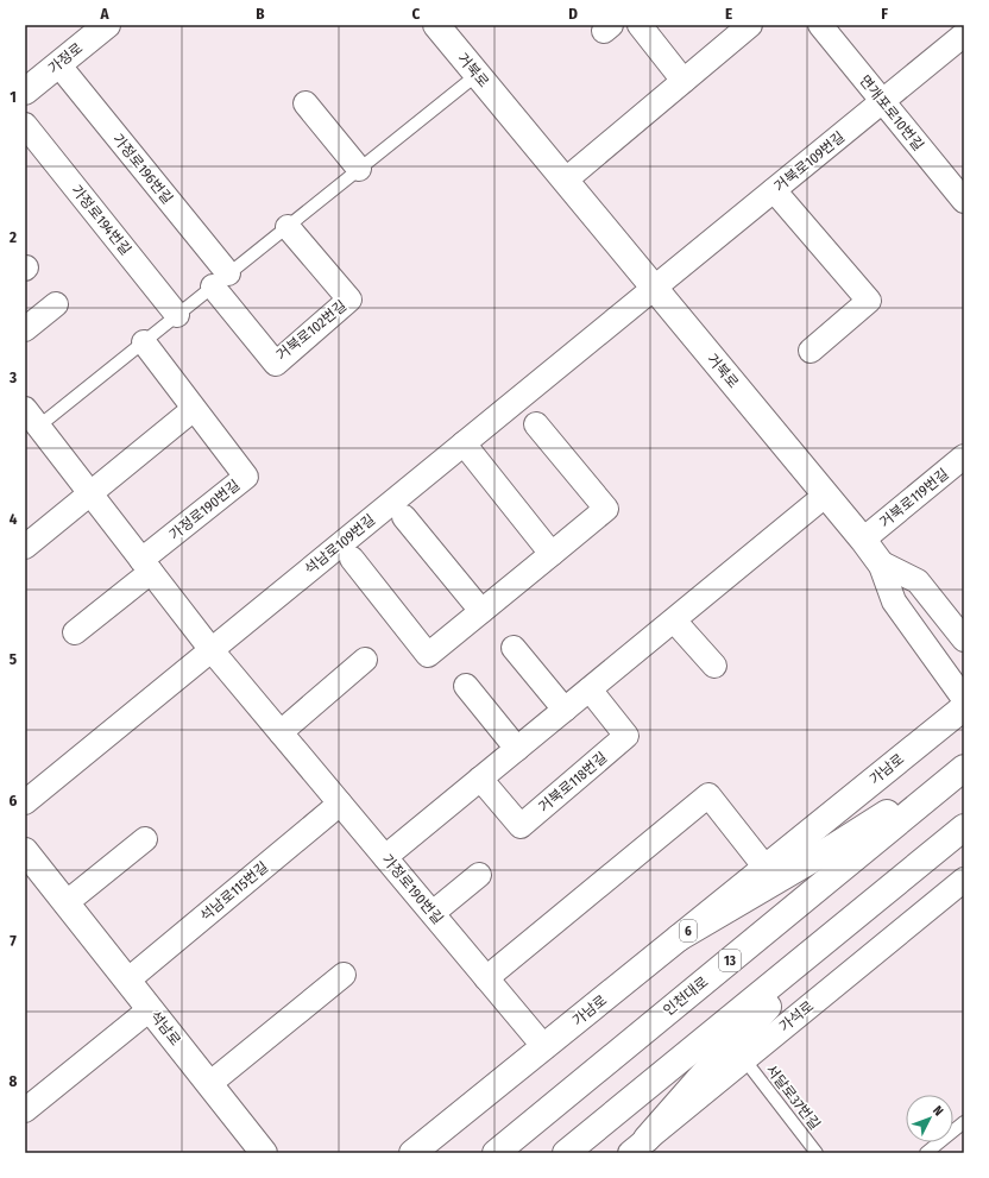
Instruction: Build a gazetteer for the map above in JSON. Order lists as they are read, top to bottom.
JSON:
{
  "streets": {
    "main road": [
      "가정로",
      "거북로",
      "가남로",
      "6",
      "13",
      "인천대로",
      "석남로"
    ],
    "street": [
      "면개포로10번길",
      "거북로109번길",
      "가정로196번길",
      "가정로194번길",
      "거북로102번길",
      "거북로119번길",
      "가정로190번길",
      "석남로109번길",
      "거북로118번길",
      "석남로115번길",
      "가석로"
    ],
    "lane": ["서달로37번길"]
  },
  "crossings": [
    ["가정로", "가정로196번길"],
    ["거북로", "거북로109번길"],
    ["거북로", "거북로119번길"],
    ["거북로", "석남로109번길"],
    ["면개포로10번길", "거북로109번길"],
    ["거북로109번길", "석남로109번길"],
    ["가정로196번길", "거북로102번길"],
    ["가정로190번길", "석남로109번길"],
    ["가정로190번길", "가남로"],
    ["가정로190번길", "석남로115번길"],
    ["석남로115번길", "석남로"],
    ["가석로", "서달로37번길"]
  ],
  "north": "top right",
  "grid": {
    "columns": [
      "A",
      "B",
      "C",
      "D",
      "E",
      "F"
    ],
    "rows": [
      "1",
      "2",
      "3",
      "4",
      "5",
      "6",
      "7",
      "8"
    ]
  }
}
